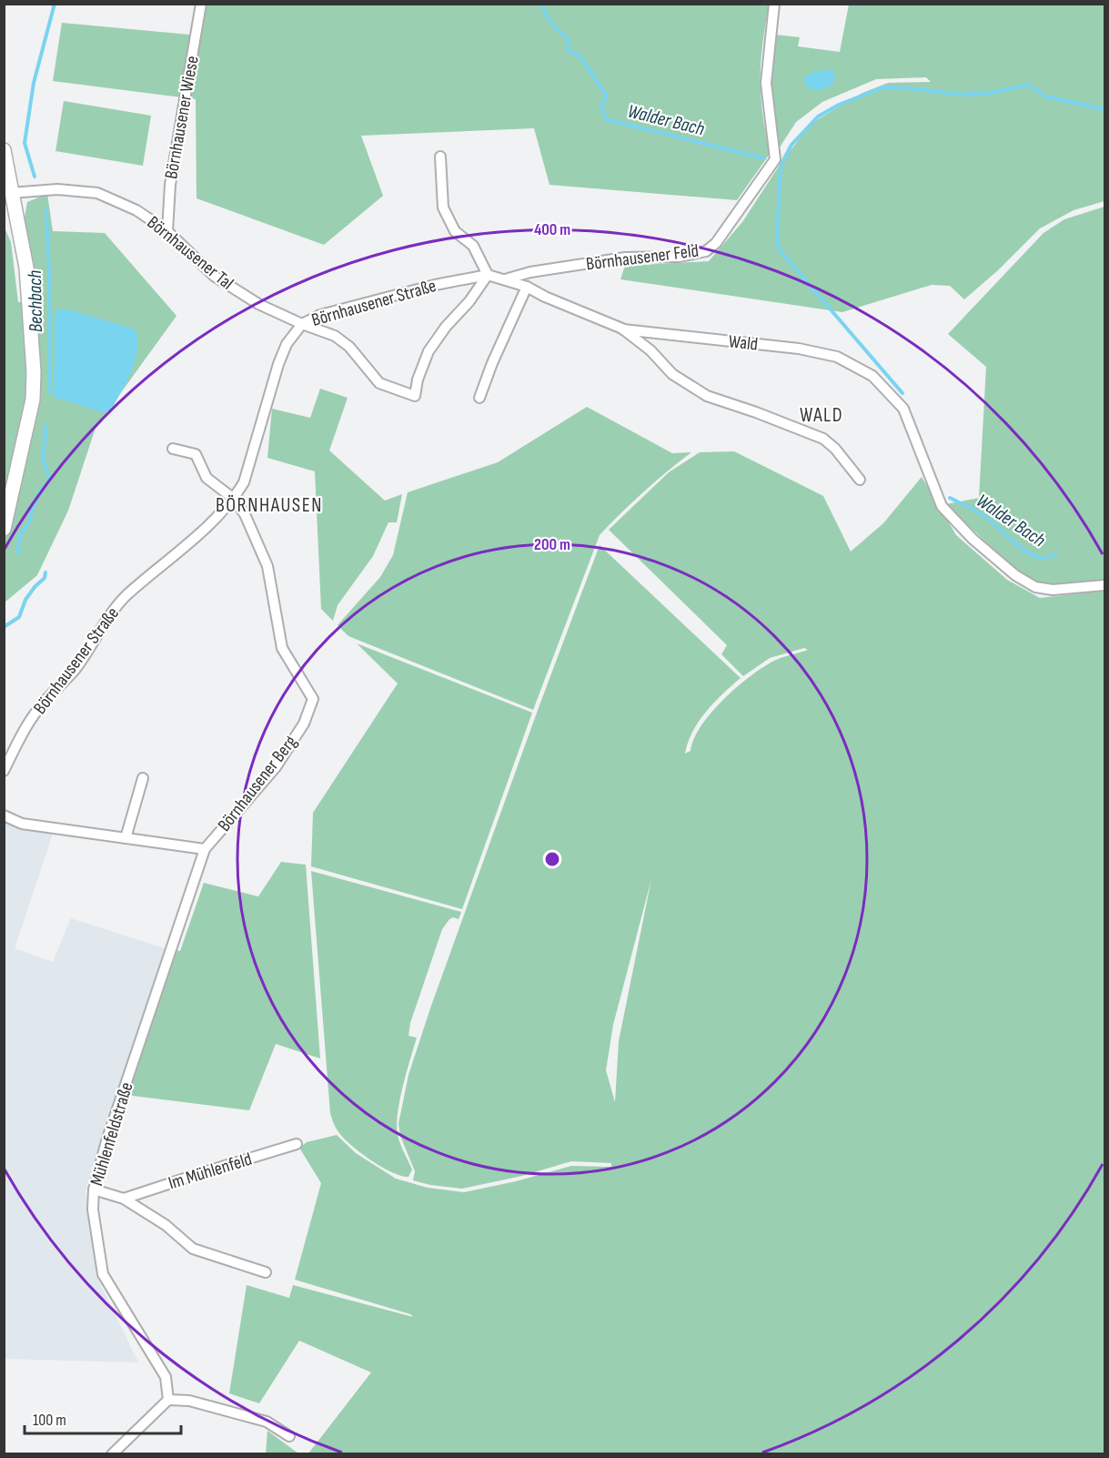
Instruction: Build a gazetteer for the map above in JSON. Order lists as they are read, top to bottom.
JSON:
{
  "streets": {
    "street": [
      "Börnhausener Wiese",
      "Börnhausener Tal",
      "Börnhausener Feld",
      "Börnhausener Straße",
      "Wald",
      "Börnhausener Berg",
      "Mühlenfeldstraße",
      "Im Mühlenfeld"
    ]
  },
  "crossings": [
    ["Börnhausener Wiese", "Börnhausener Tal"],
    ["Börnhausener Tal", "Börnhausener Straße"],
    ["Börnhausener Feld", "Börnhausener Straße"],
    ["Börnhausener Straße", "Wald"],
    ["Börnhausener Straße", "Börnhausener Berg"],
    ["Börnhausener Berg", "Mühlenfeldstraße"]
  ],
  "districts": ["WALD", "BÖRNHAUSEN"],
  "water": ["Walder Bach", "Bechbach"],
  "scale_bar": "100 m",
  "rings": ["400 m", "200 m"]
}
